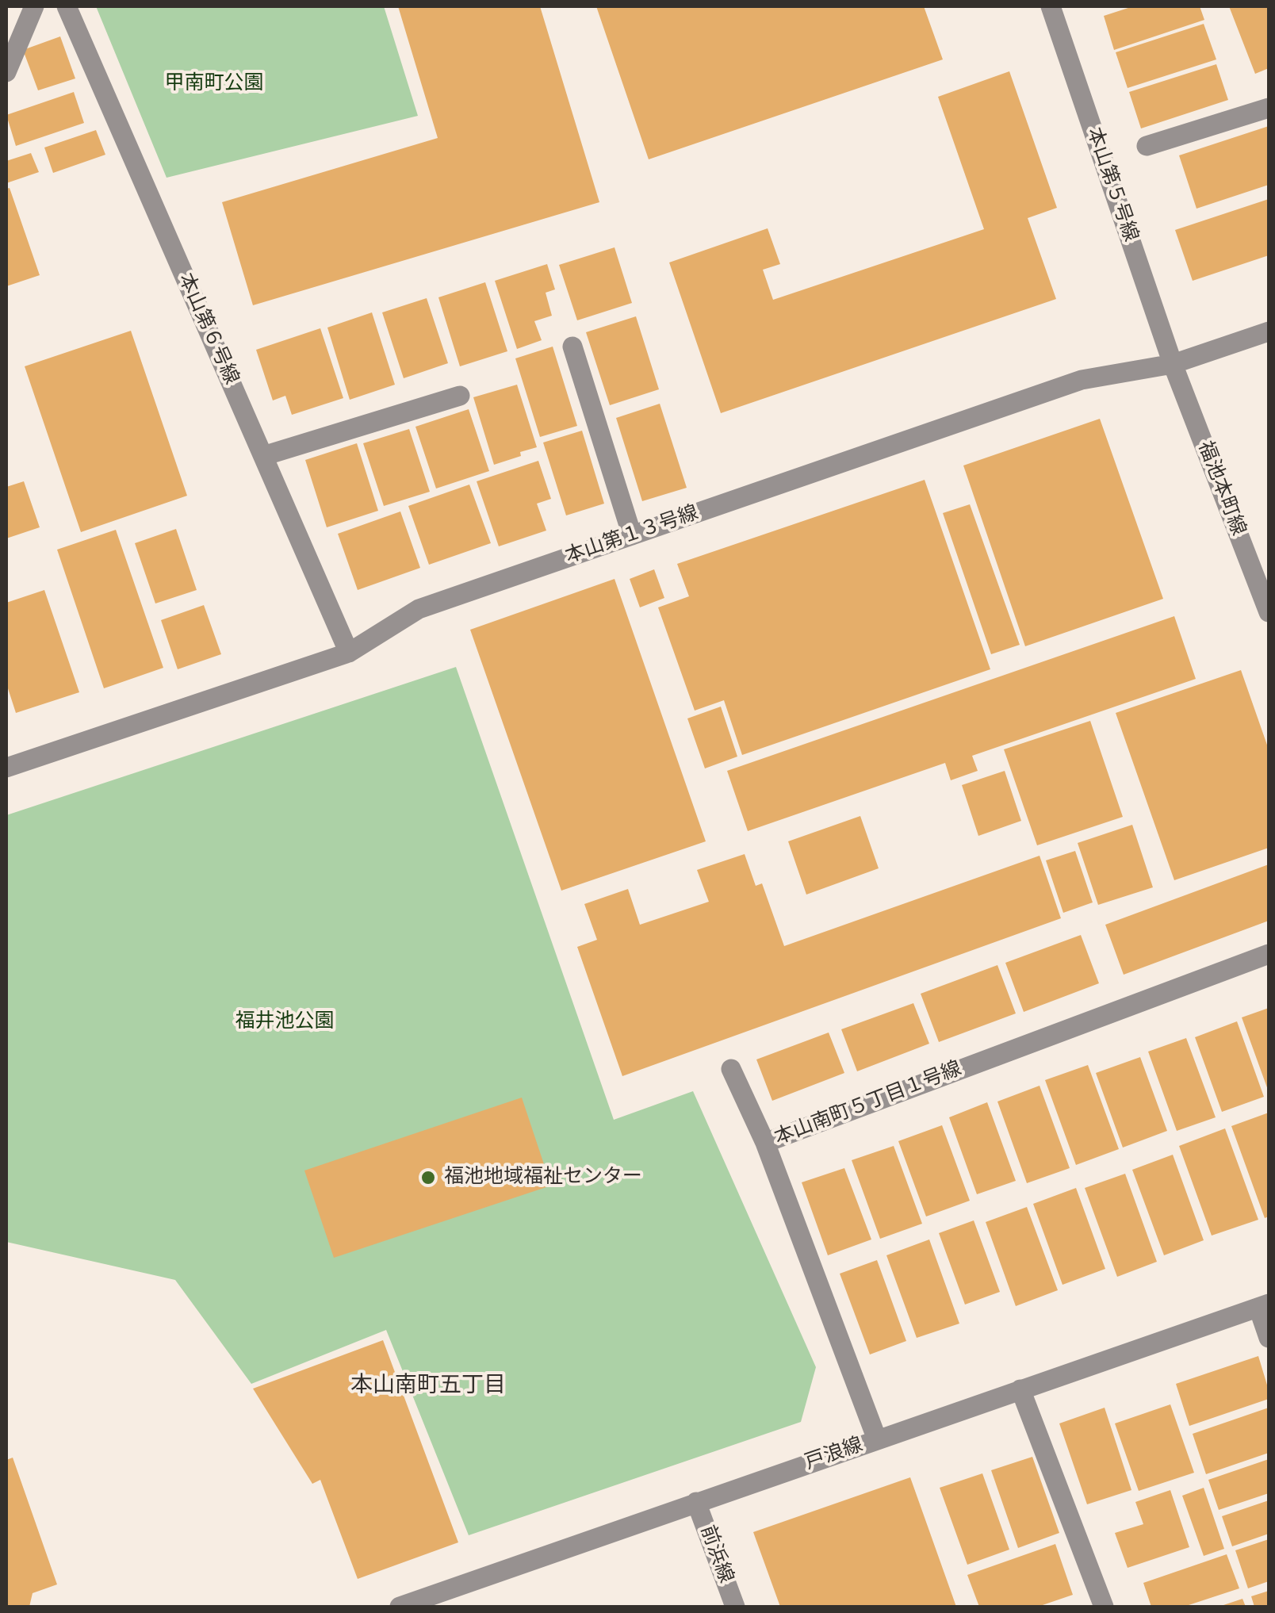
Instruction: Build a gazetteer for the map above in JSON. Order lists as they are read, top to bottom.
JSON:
{
  "streets": {
    "street": [
      "本山第５号線",
      "本山第６号線",
      "福池本町線",
      "本山第１３号線",
      "本山南町５丁目１号線",
      "戸浪線",
      "前浜線"
    ]
  },
  "crossings": [
    ["本山第５号線", "福池本町線"],
    ["本山第５号線", "本山第１３号線"],
    ["本山第６号線", "本山第１３号線"],
    ["福池本町線", "本山第１３号線"],
    ["本山南町５丁目１号線", "戸浪線"],
    ["戸浪線", "前浜線"]
  ],
  "districts": ["本山南町五丁目"],
  "parks": ["甲南町公園", "福井池公園"],
  "places": ["福池地域福祉センター"]
}
